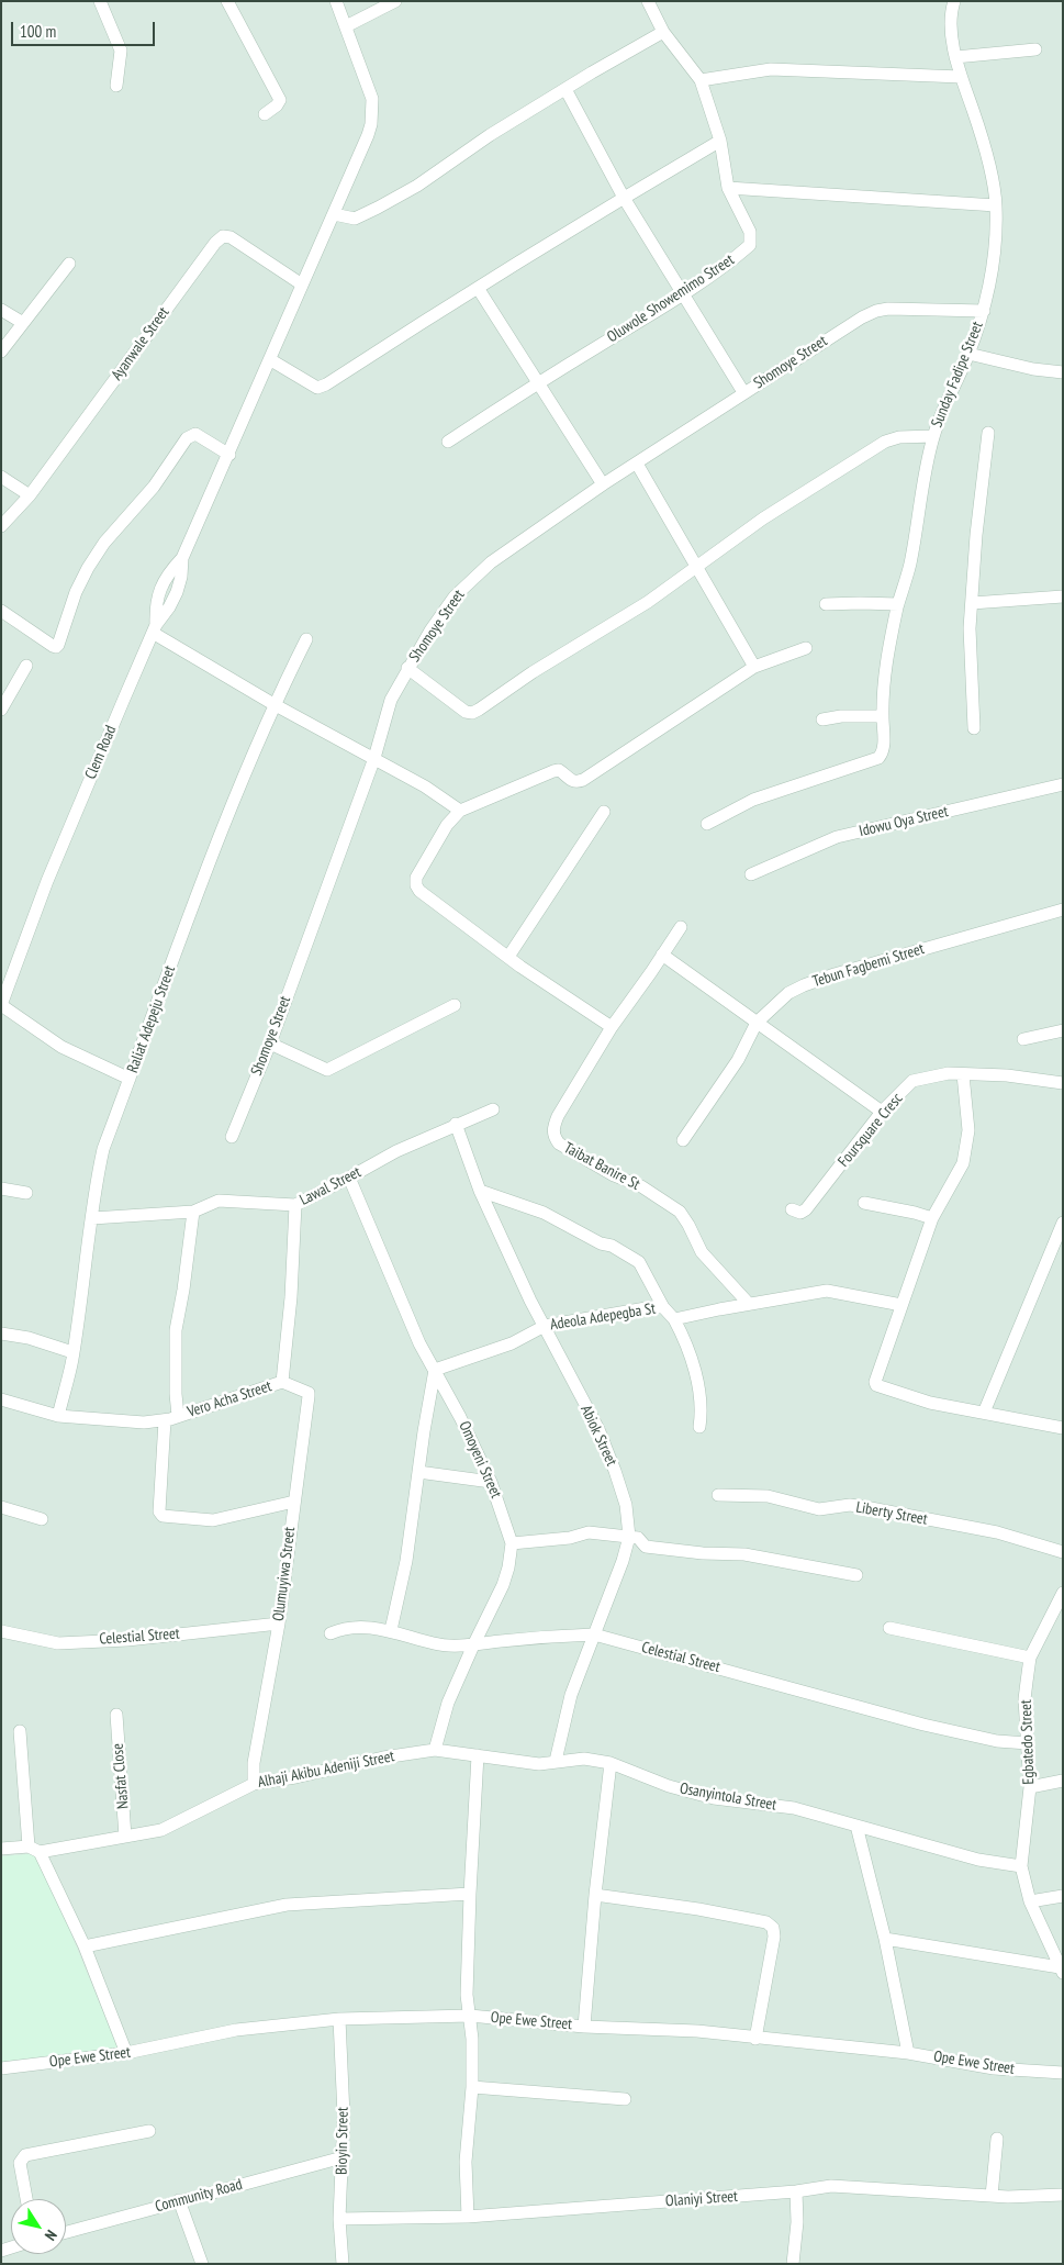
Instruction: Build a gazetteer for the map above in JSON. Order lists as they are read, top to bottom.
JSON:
{
  "streets": {
    "street": [
      "Oluwole Showemimo Street",
      "Ayanwale Street",
      "Shomoye Street",
      "Sunday Fadipe Street",
      "Clem Road",
      "Idowu Oya Street",
      "Tebun Fagbemi Street",
      "Raliat Adepeju Street",
      "Foursquare Cresc",
      "Taibat Banire St",
      "Lawal Street",
      "Adeola Adepegba St",
      "Vero Acha Street",
      "Abiok Street",
      "Omoyeni Street",
      "Liberty Street",
      "Olumuyiwa Street",
      "Celestial Street",
      "Egbatedo Street",
      "Alhaji Akibu Adeniji Street",
      "Nasfat Close",
      "Osanyintola Street",
      "Ope Ewe Street",
      "Bioyin Street",
      "Community Road",
      "Olaniyi Street"
    ]
  },
  "crossings": [
    ["Shomoye Street", "Sunday Fadipe Street"],
    ["Raliat Adepeju Street", "Lawal Street"],
    ["Raliat Adepeju Street", "Vero Acha Street"],
    ["Taibat Banire St", "Adeola Adepegba St"],
    ["Lawal Street", "Vero Acha Street"],
    ["Lawal Street", "Abiok Street"],
    ["Lawal Street", "Omoyeni Street"],
    ["Adeola Adepegba St", "Abiok Street"],
    ["Adeola Adepegba St", "Omoyeni Street"],
    ["Vero Acha Street", "Olumuyiwa Street"],
    ["Abiok Street", "Celestial Street"],
    ["Abiok Street", "Osanyintola Street"],
    ["Omoyeni Street", "Celestial Street"],
    ["Omoyeni Street", "Alhaji Akibu Adeniji Street"],
    ["Omoyeni Street", "Osanyintola Street"],
    ["Olumuyiwa Street", "Celestial Street"],
    ["Olumuyiwa Street", "Alhaji Akibu Adeniji Street"],
    ["Celestial Street", "Egbatedo Street"],
    ["Egbatedo Street", "Osanyintola Street"],
    ["Alhaji Akibu Adeniji Street", "Nasfat Close"],
    ["Alhaji Akibu Adeniji Street", "Osanyintola Street"],
    ["Ope Ewe Street", "Bioyin Street"],
    ["Bioyin Street", "Community Road"],
    ["Bioyin Street", "Olaniyi Street"]
  ],
  "scale_bar": "100 m",
  "north": "bottom right"
}
